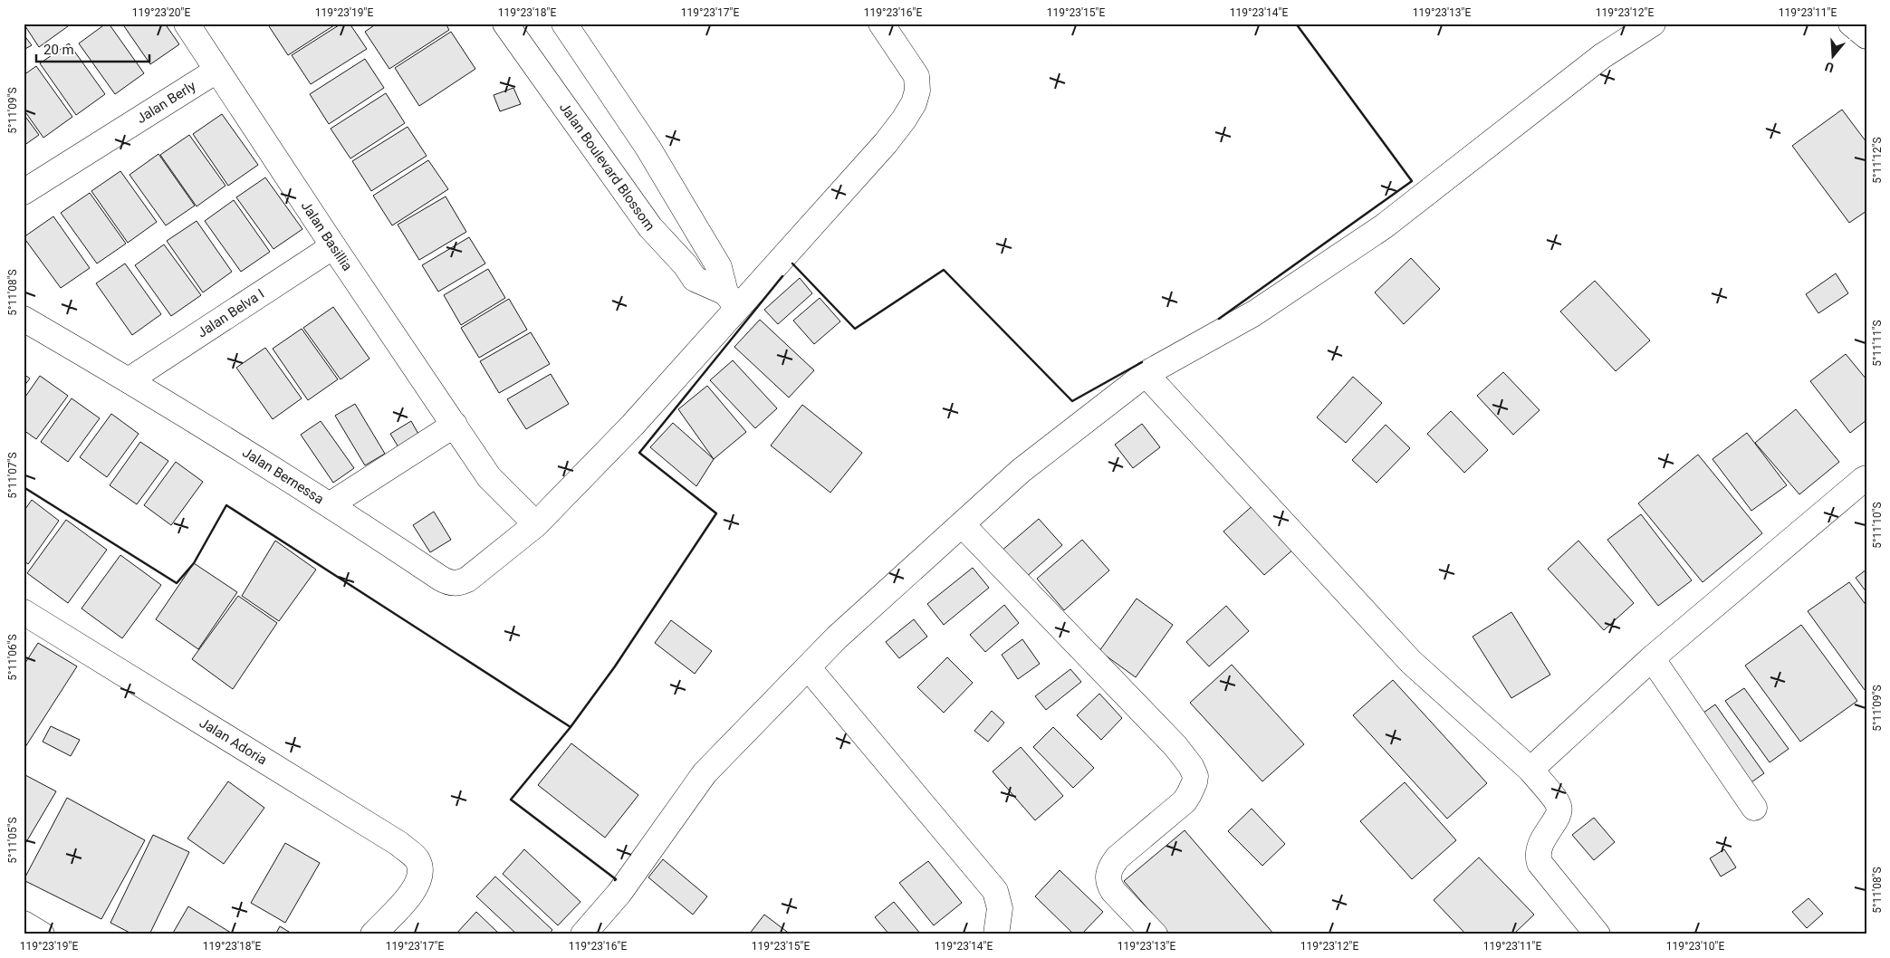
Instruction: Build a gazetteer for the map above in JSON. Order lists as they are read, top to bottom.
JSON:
{
  "streets": {
    "street": [
      "Jalan Berly",
      "Jalan Boulevard Blossom",
      "Jalan Basillia",
      "Jalan Belva I",
      "Jalan Bernessa",
      "Jalan Adoria"
    ]
  },
  "crossings": [
    ["Jalan Berly", "Jalan Basillia"],
    ["Jalan Boulevard Blossom", "Jalan Bernessa"],
    ["Jalan Basillia", "Jalan Belva I"],
    ["Jalan Basillia", "Jalan Bernessa"],
    ["Jalan Belva I", "Jalan Bernessa"]
  ],
  "scale_bar": "20 m",
  "north": "bottom",
  "coordinates": [
    "119°23'20\"E",
    "119°23'19\"E",
    "119°23'18\"E",
    "119°23'17\"E",
    "119°23'16\"E",
    "119°23'15\"E",
    "119°23'14\"E",
    "119°23'13\"E",
    "119°23'12\"E",
    "119°23'11\"E",
    "5°11'09\"S",
    "5°11'12\"S",
    "5°11'08\"S",
    "5°11'11\"S",
    "5°11'07\"S",
    "5°11'10\"S",
    "5°11'06\"S",
    "5°11'05\"S",
    "119°23'10\"E"
  ]
}
